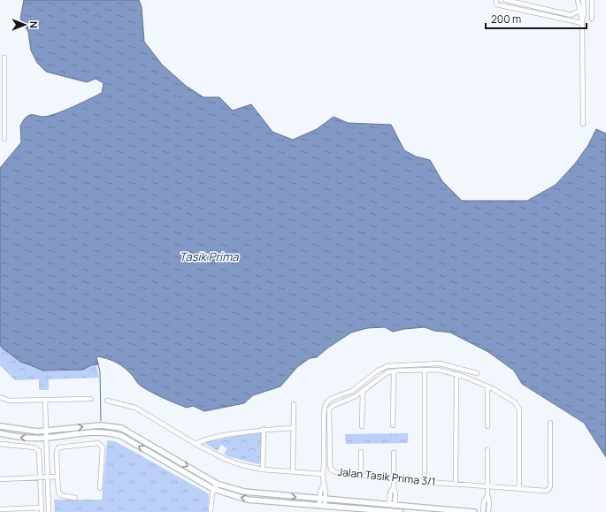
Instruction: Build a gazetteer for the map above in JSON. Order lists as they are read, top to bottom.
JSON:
{
  "streets": {
    "street": ["Jalan Tasik Prima 3/1"]
  },
  "water": ["Tasik Prima"],
  "scale_bar": "200 m",
  "north": "right"
}
